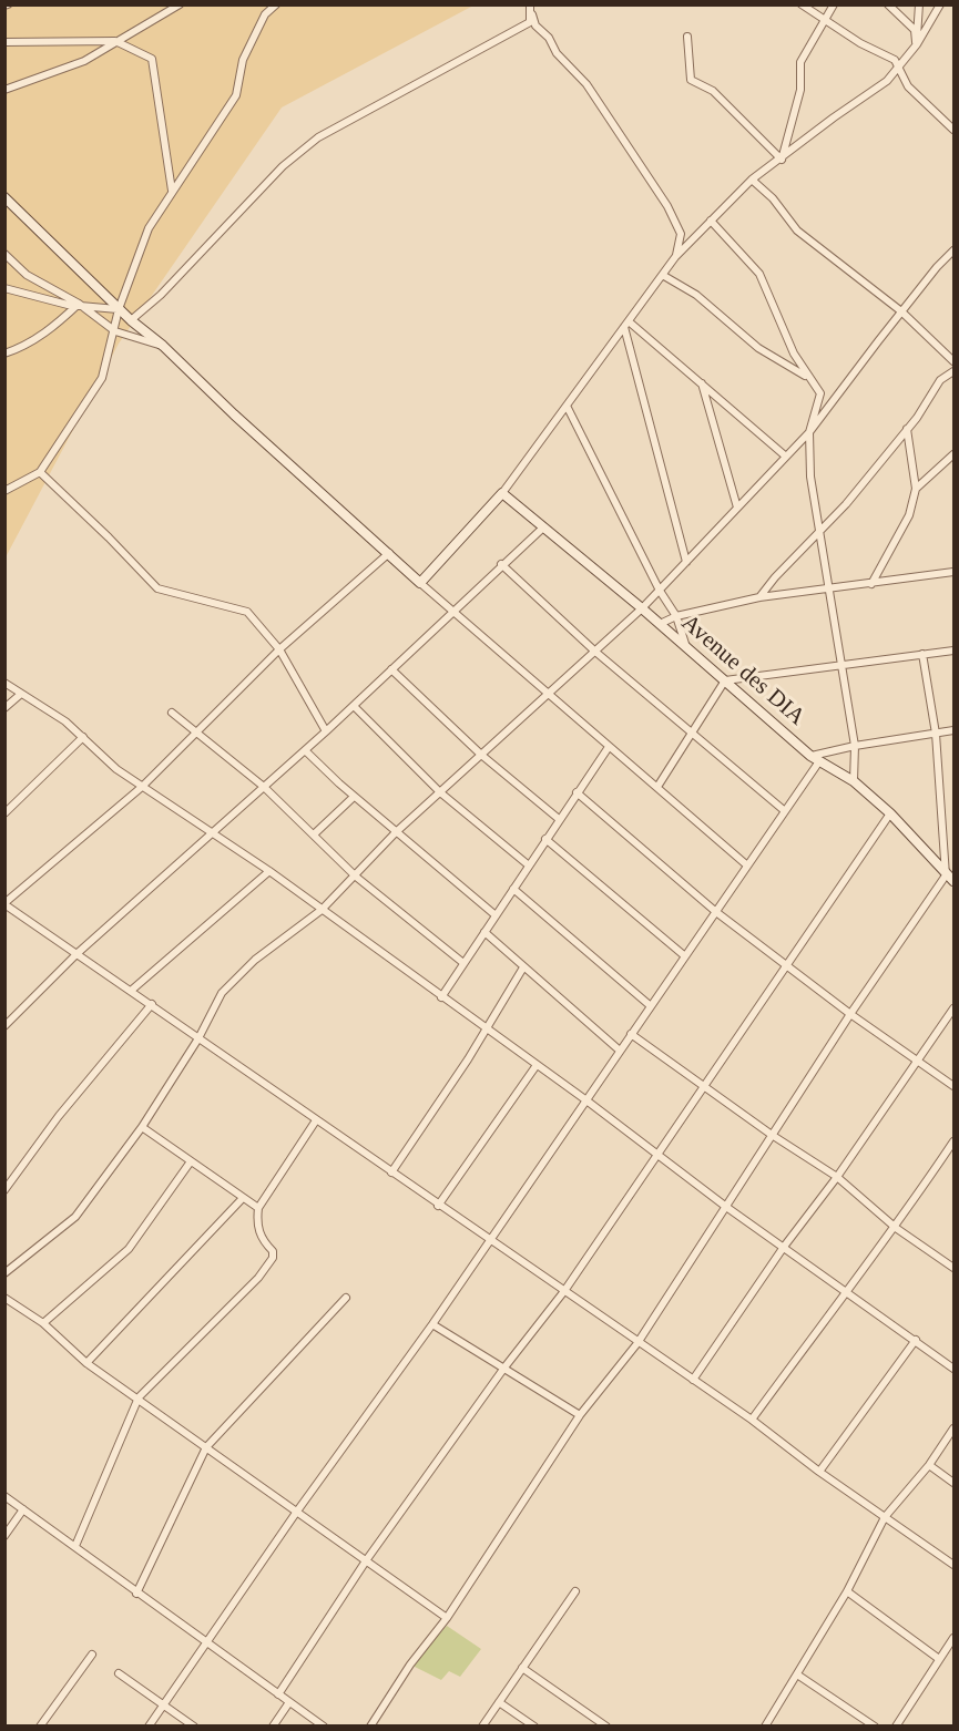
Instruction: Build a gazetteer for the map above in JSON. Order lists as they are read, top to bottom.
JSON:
{
  "streets": {
    "street": ["Avenue des DIA"]
  }
}
